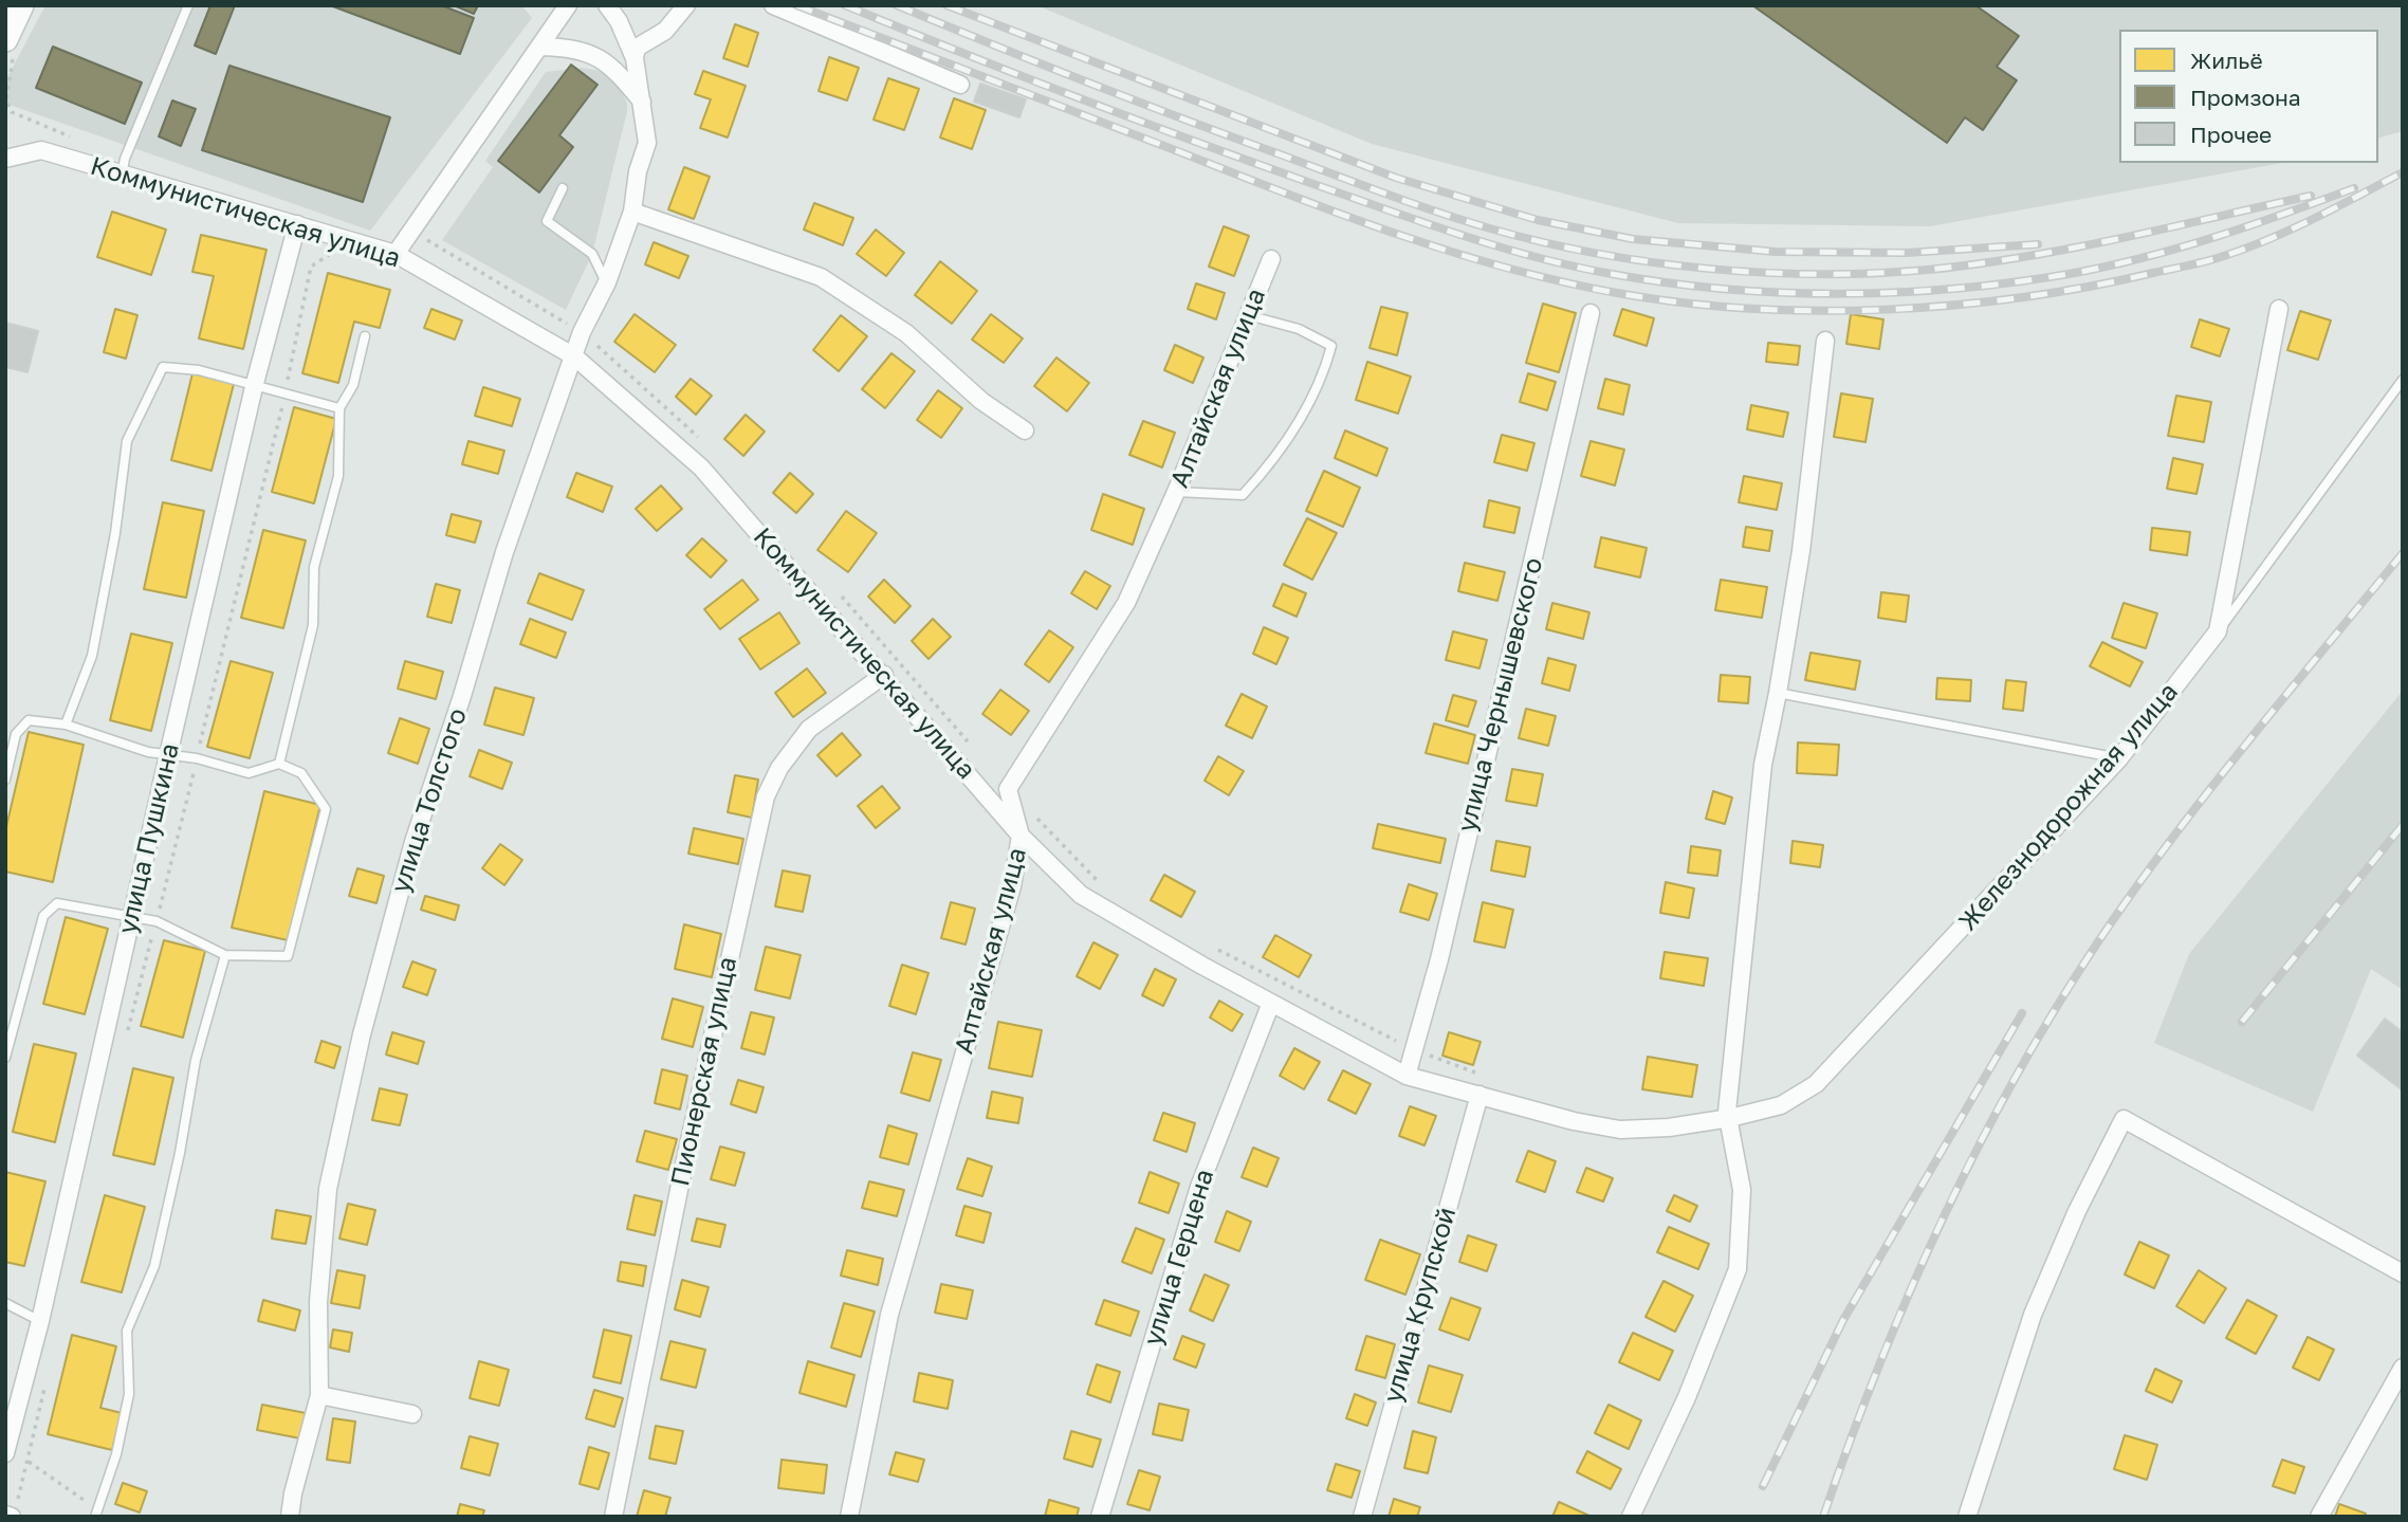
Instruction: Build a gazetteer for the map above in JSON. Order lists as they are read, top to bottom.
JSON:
{
  "streets": {
    "street": [
      "Коммунистическая улица",
      "Алтайская улица",
      "улица Чернышевского",
      "улица Толстого",
      "Железнодорожная улица",
      "улица Пушкина",
      "Пионерская улица",
      "улица Герцена",
      "улица Крупской"
    ]
  },
  "crossings": [
    ["Коммунистическая улица", "Алтайская улица"],
    ["Коммунистическая улица", "улица Чернышевского"],
    ["Коммунистическая улица", "улица Толстого"],
    ["Коммунистическая улица", "Железнодорожная улица"],
    ["Коммунистическая улица", "улица Пушкина"],
    ["Коммунистическая улица", "Пионерская улица"],
    ["Коммунистическая улица", "улица Герцена"],
    ["Коммунистическая улица", "улица Крупской"]
  ],
  "legend": ["Жильё", "Промзона", "Прочее"]
}
